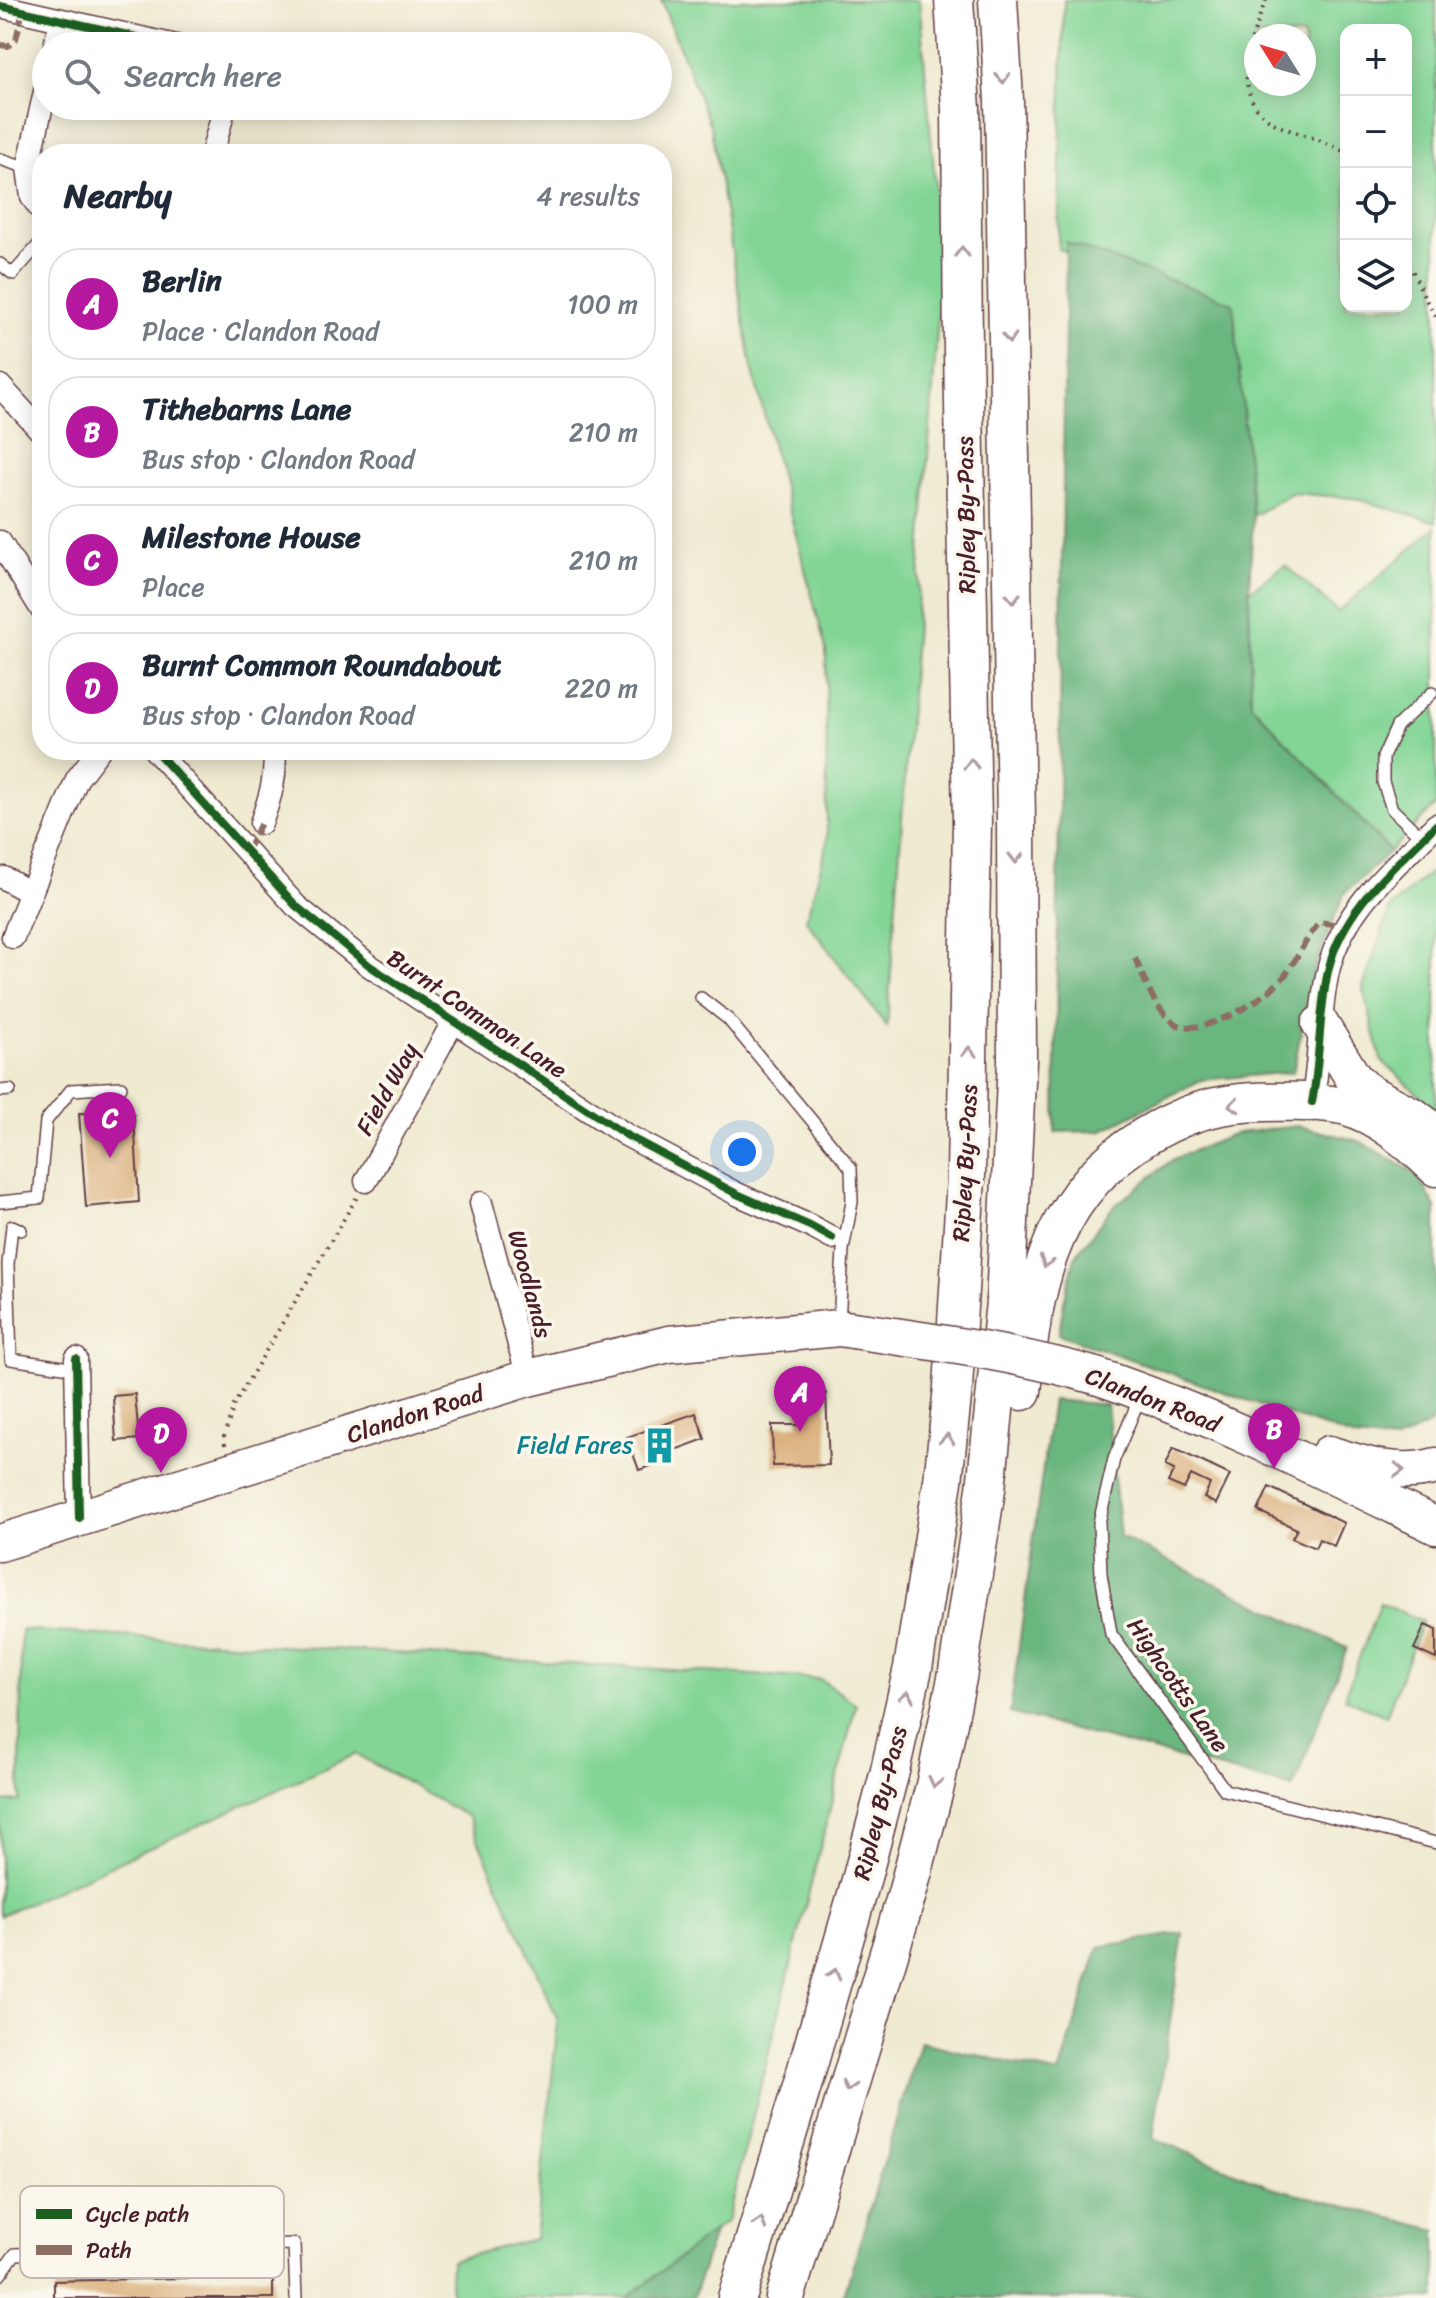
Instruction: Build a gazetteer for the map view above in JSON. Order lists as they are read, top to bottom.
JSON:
{
  "streets": {
    "highway": ["Ripley By-Pass"],
    "main road": ["Clandon Road"],
    "street": ["Burnt Common Lane", "Field Way", "Woodlands"],
    "lane": ["Highcotts Lane"]
  },
  "crossings": [
    ["Burnt Common Lane", "Field Way"],
    ["Woodlands", "Clandon Road"],
    ["Clandon Road", "Highcotts Lane"]
  ],
  "places": {
    "building": ["Field Fares"]
  },
  "legend": ["Cycle path", "Path"],
  "north": "top left",
  "page": {
    "map_buttons": ["+", "−"],
    "search": "Search here",
    "heading": ["Nearby", "4 results"],
    "list": [
      {
        "mark": "A",
        "name": "Berlin",
        "note": "Place · Clandon Road",
        "value": "100 m"
      },
      {
        "mark": "B",
        "name": "Tithebarns Lane",
        "note": "Bus stop · Clandon Road",
        "value": "210 m"
      },
      {
        "mark": "C",
        "name": "Milestone House",
        "note": "Place",
        "value": "210 m"
      },
      {
        "mark": "D",
        "name": "Burnt Common Roundabout",
        "note": "Bus stop · Clandon Road",
        "value": "220 m"
      }
    ],
    "pins": [
      "C",
      "A",
      "B",
      "D"
    ]
  }
}
